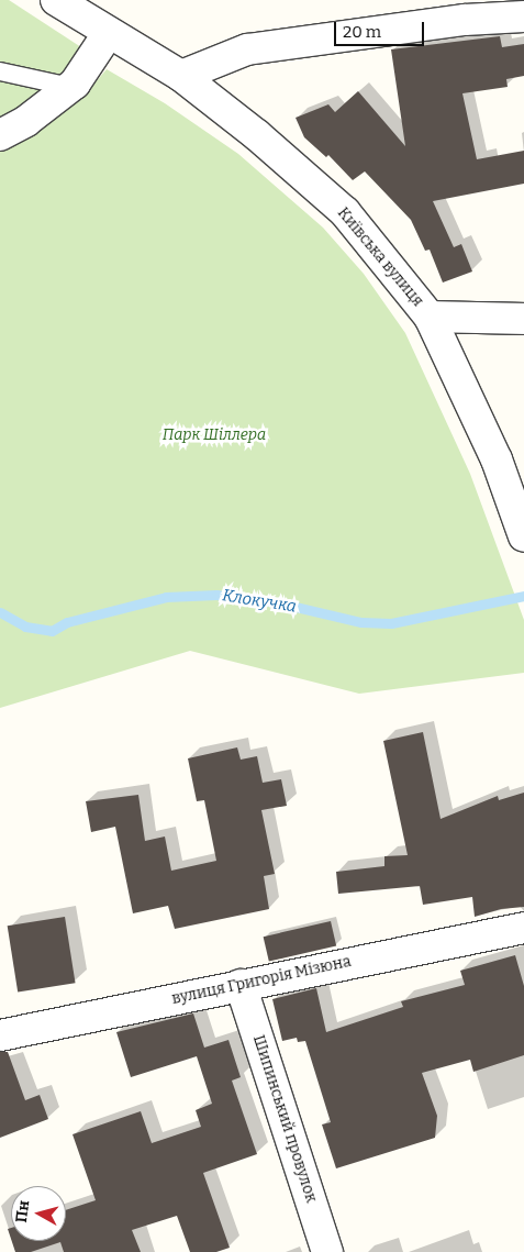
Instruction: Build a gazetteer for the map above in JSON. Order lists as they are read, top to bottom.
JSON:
{
  "streets": {
    "street": ["Київська вулиця", "вулиця Григорія Мізюна", "Шипинський провулок"]
  },
  "crossings": [
    ["вулиця Григорія Мізюна", "Шипинський провулок"]
  ],
  "water": ["Клокучка"],
  "parks": ["Парк Шіллера"],
  "scale_bar": "20 m",
  "north": "left"
}
